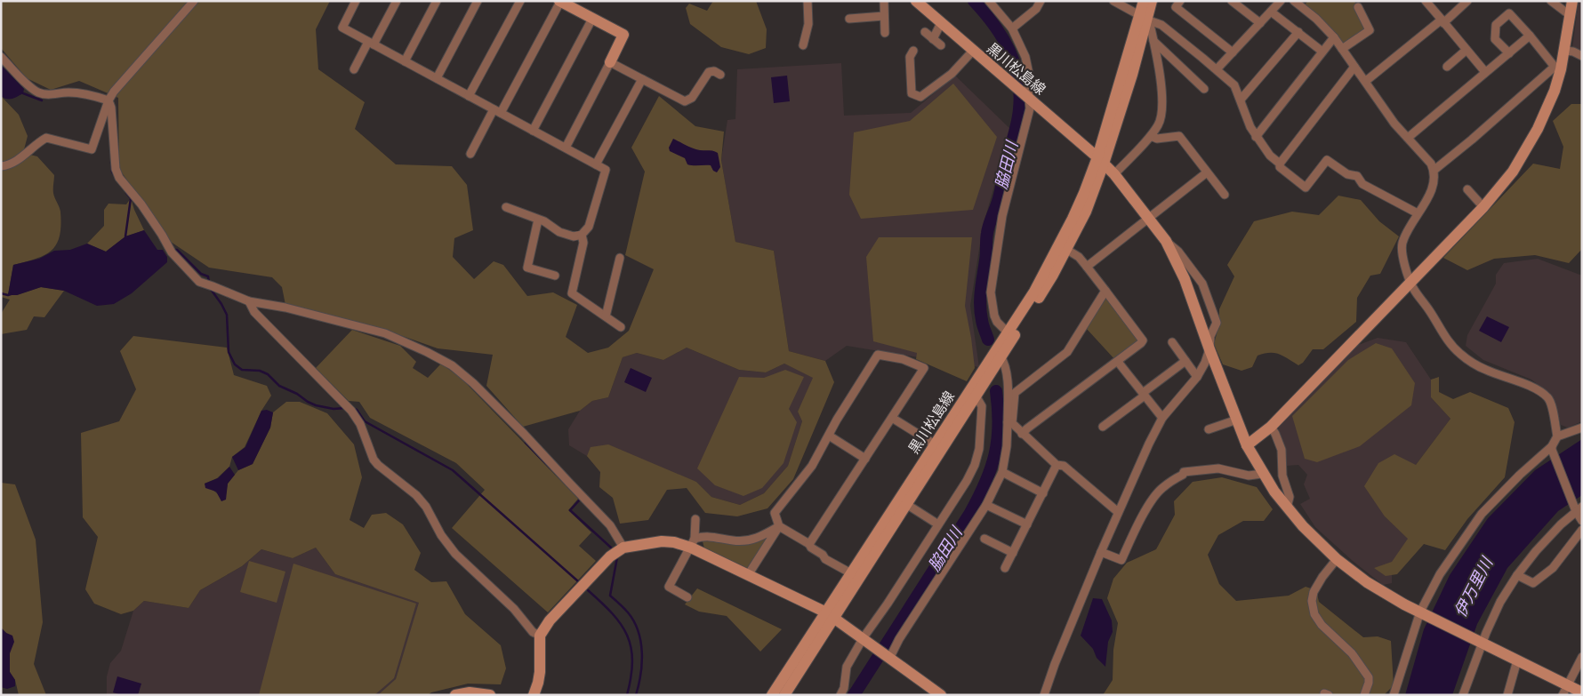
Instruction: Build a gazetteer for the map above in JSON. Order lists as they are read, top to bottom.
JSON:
{
  "streets": {
    "street": ["黒川松島線"]
  },
  "water": ["脇田川", "伊万里川"]
}
